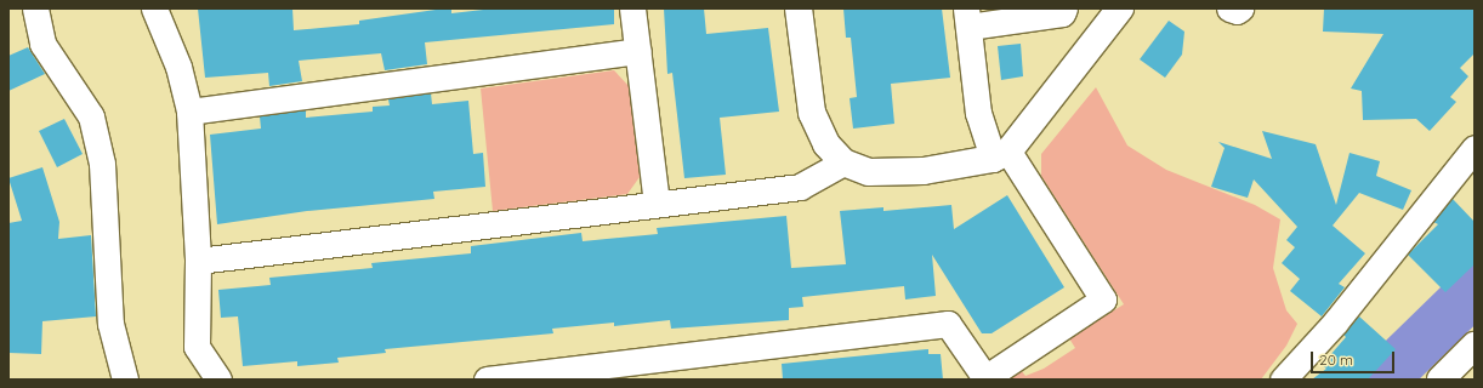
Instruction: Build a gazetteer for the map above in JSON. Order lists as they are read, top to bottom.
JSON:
{
  "scale_bar": "20 m"
}
